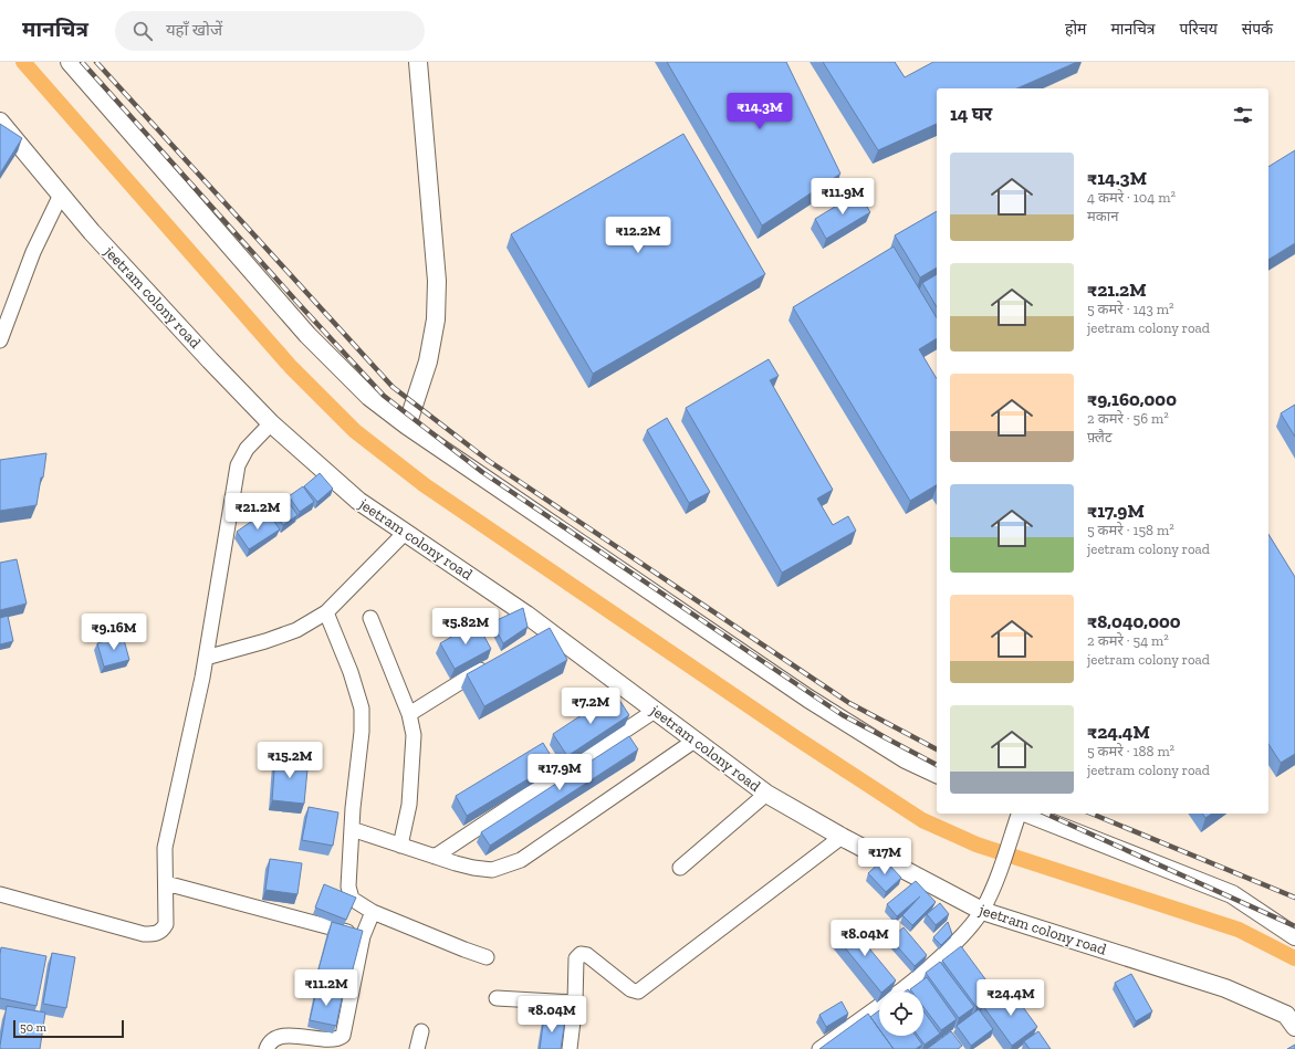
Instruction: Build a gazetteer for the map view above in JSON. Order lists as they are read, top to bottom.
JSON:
{
  "streets": {
    "street": ["jeetram colony road"]
  },
  "scale_bar": "50 m",
  "page": {
    "header": "मानचित्र",
    "search": "यहाँ खोजें",
    "nav": [
      "होम",
      "मानचित्र",
      "परिचय",
      "संपर्क"
    ],
    "heading": "14 घर",
    "price": [
      "₹14.3M",
      "₹11.9M",
      "₹12.2M",
      "₹21.2M",
      "₹5.82M",
      "₹9.16M",
      "₹7.2M",
      "₹15.2M",
      "₹17.9M",
      "₹17M",
      "₹8.04M",
      "₹11.2M",
      "₹24.4M",
      "₹8.04M"
    ],
    "list": [
      {
        "name": "₹14.3M",
        "note": "4 कमरे · 104 m² · मकान"
      },
      {
        "name": "₹21.2M",
        "note": "5 कमरे · 143 m² · jeetram colony road"
      },
      {
        "name": "₹9,160,000",
        "note": "2 कमरे · 56 m² · फ़्लैट"
      },
      {
        "name": "₹17.9M",
        "note": "5 कमरे · 158 m² · jeetram colony road"
      },
      {
        "name": "₹8,040,000",
        "note": "2 कमरे · 54 m² · jeetram colony road"
      },
      {
        "name": "₹24.4M",
        "note": "5 कमरे · 188 m² · jeetram colony road"
      }
    ],
    "scale": "50 m"
  }
}
